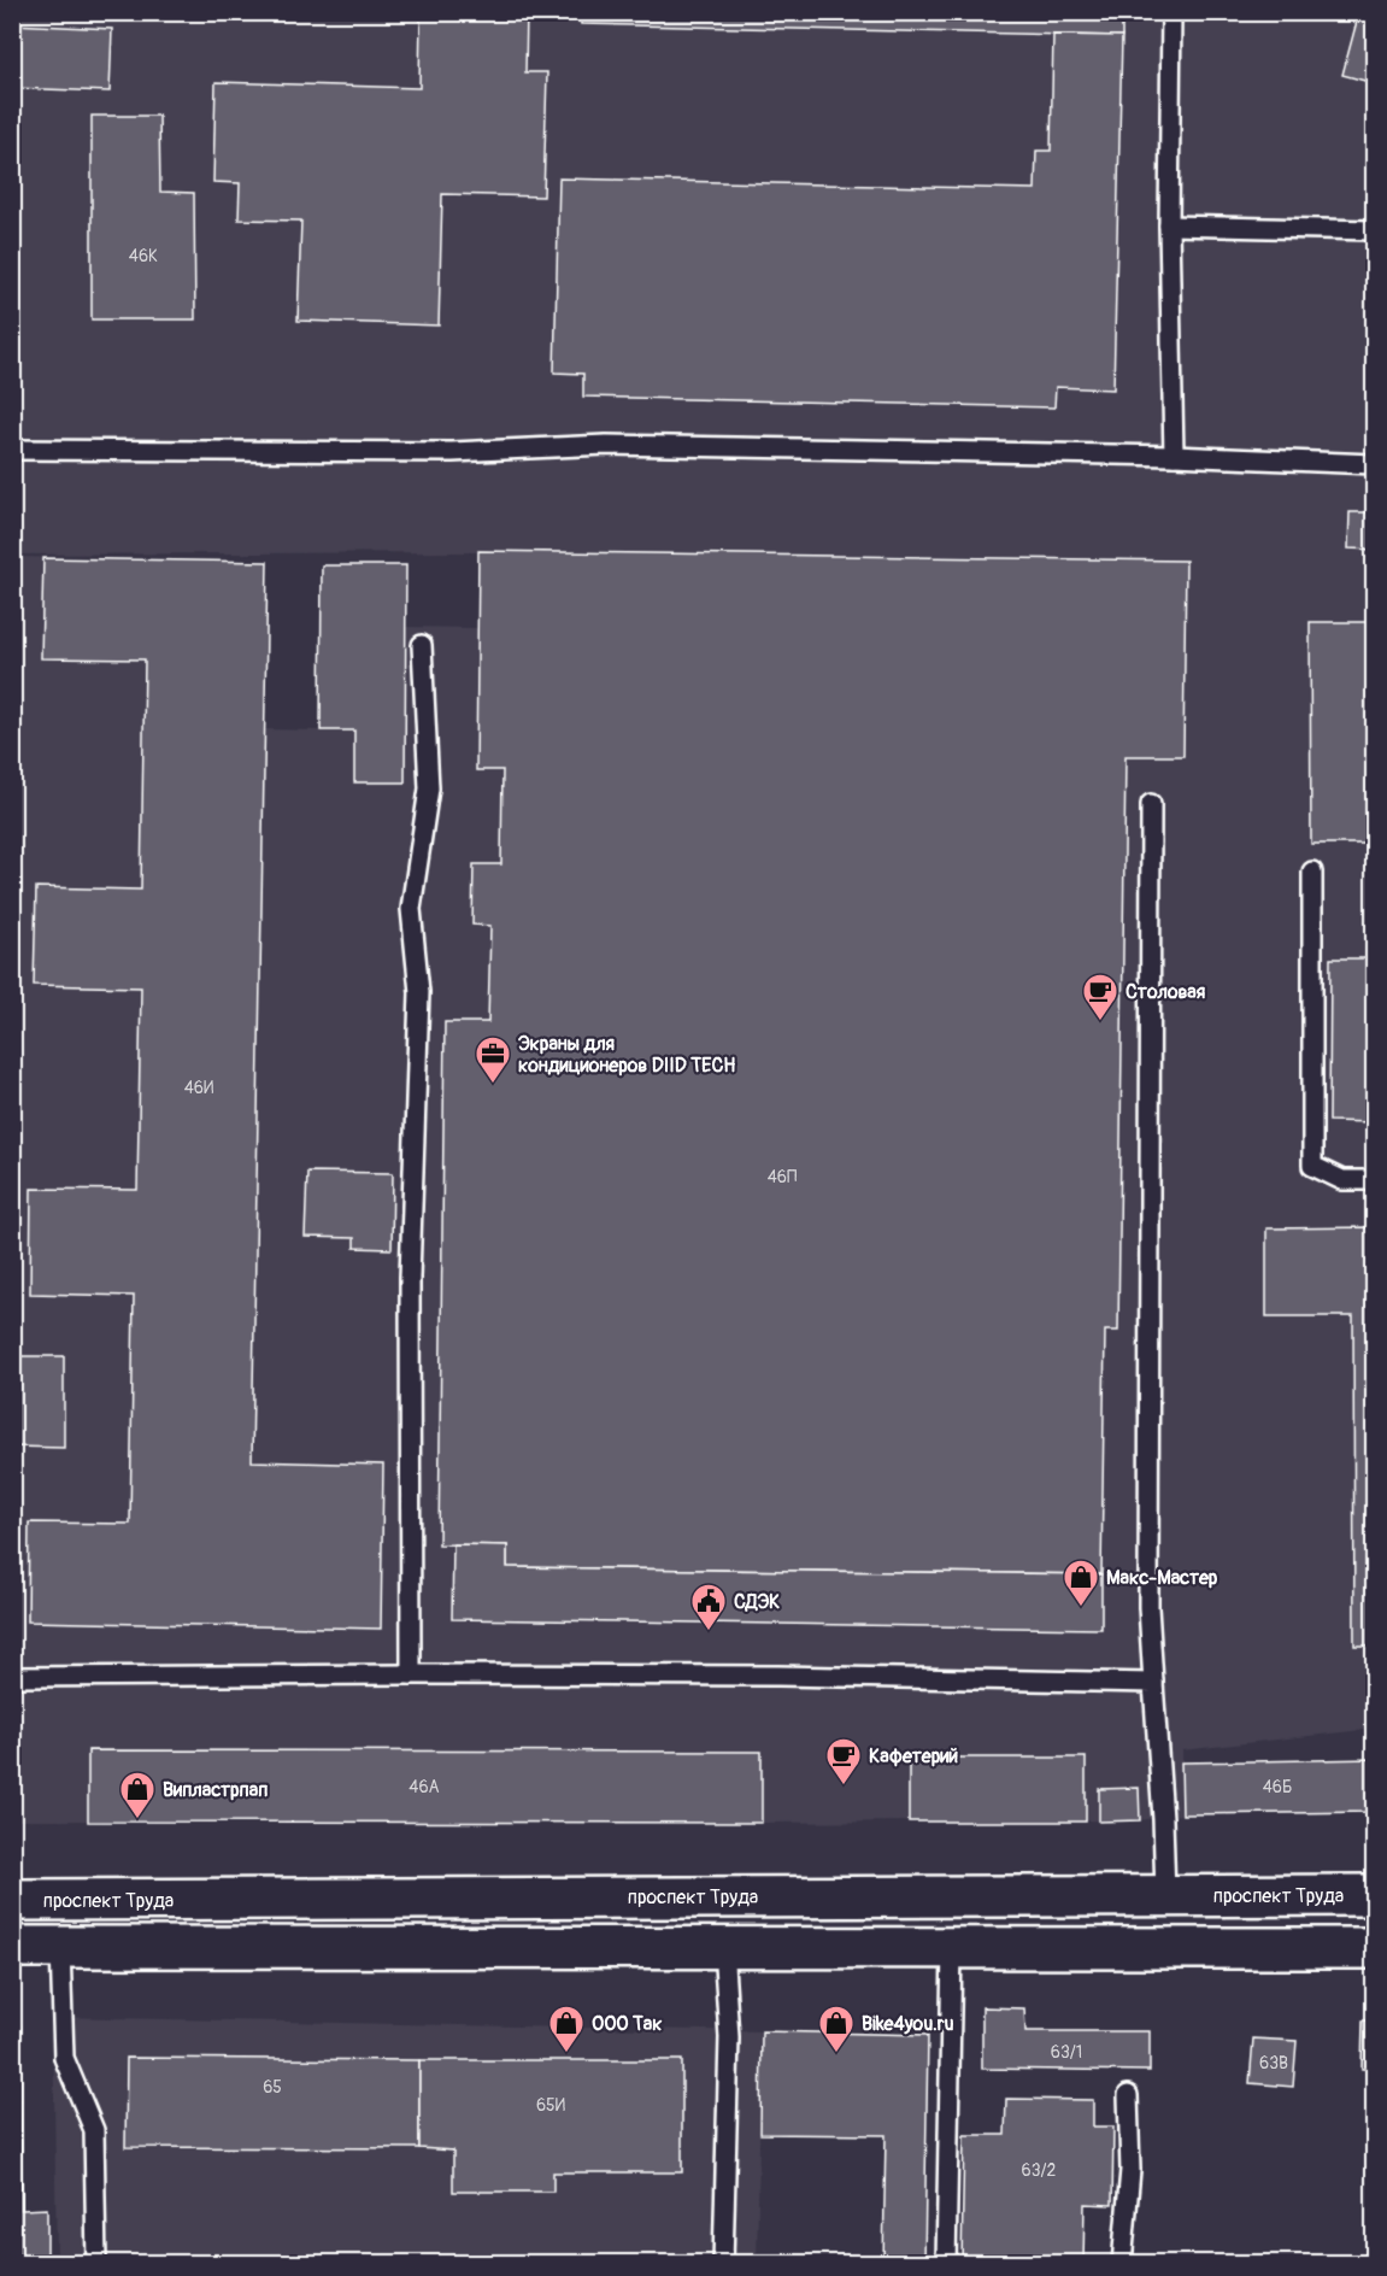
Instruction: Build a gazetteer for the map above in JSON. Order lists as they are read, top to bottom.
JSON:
{
  "streets": {
    "main road": ["проспект Труда"]
  },
  "places": {
    "cafe": ["Столовая", "Кафетерий"],
    "office": ["Экраны для кондиционеров DIID TECH"],
    "shop": [
      "Макс-Мастер",
      "Випластрпап",
      "ООО Так",
      "Bike4you.ru"
    ],
    "public building": ["СДЭК"]
  },
  "house_numbers": [
    "46К",
    "46И",
    "46П",
    "46А",
    "46Б",
    "63/1",
    "63В",
    "65",
    "65И",
    "63/2"
  ]
}
